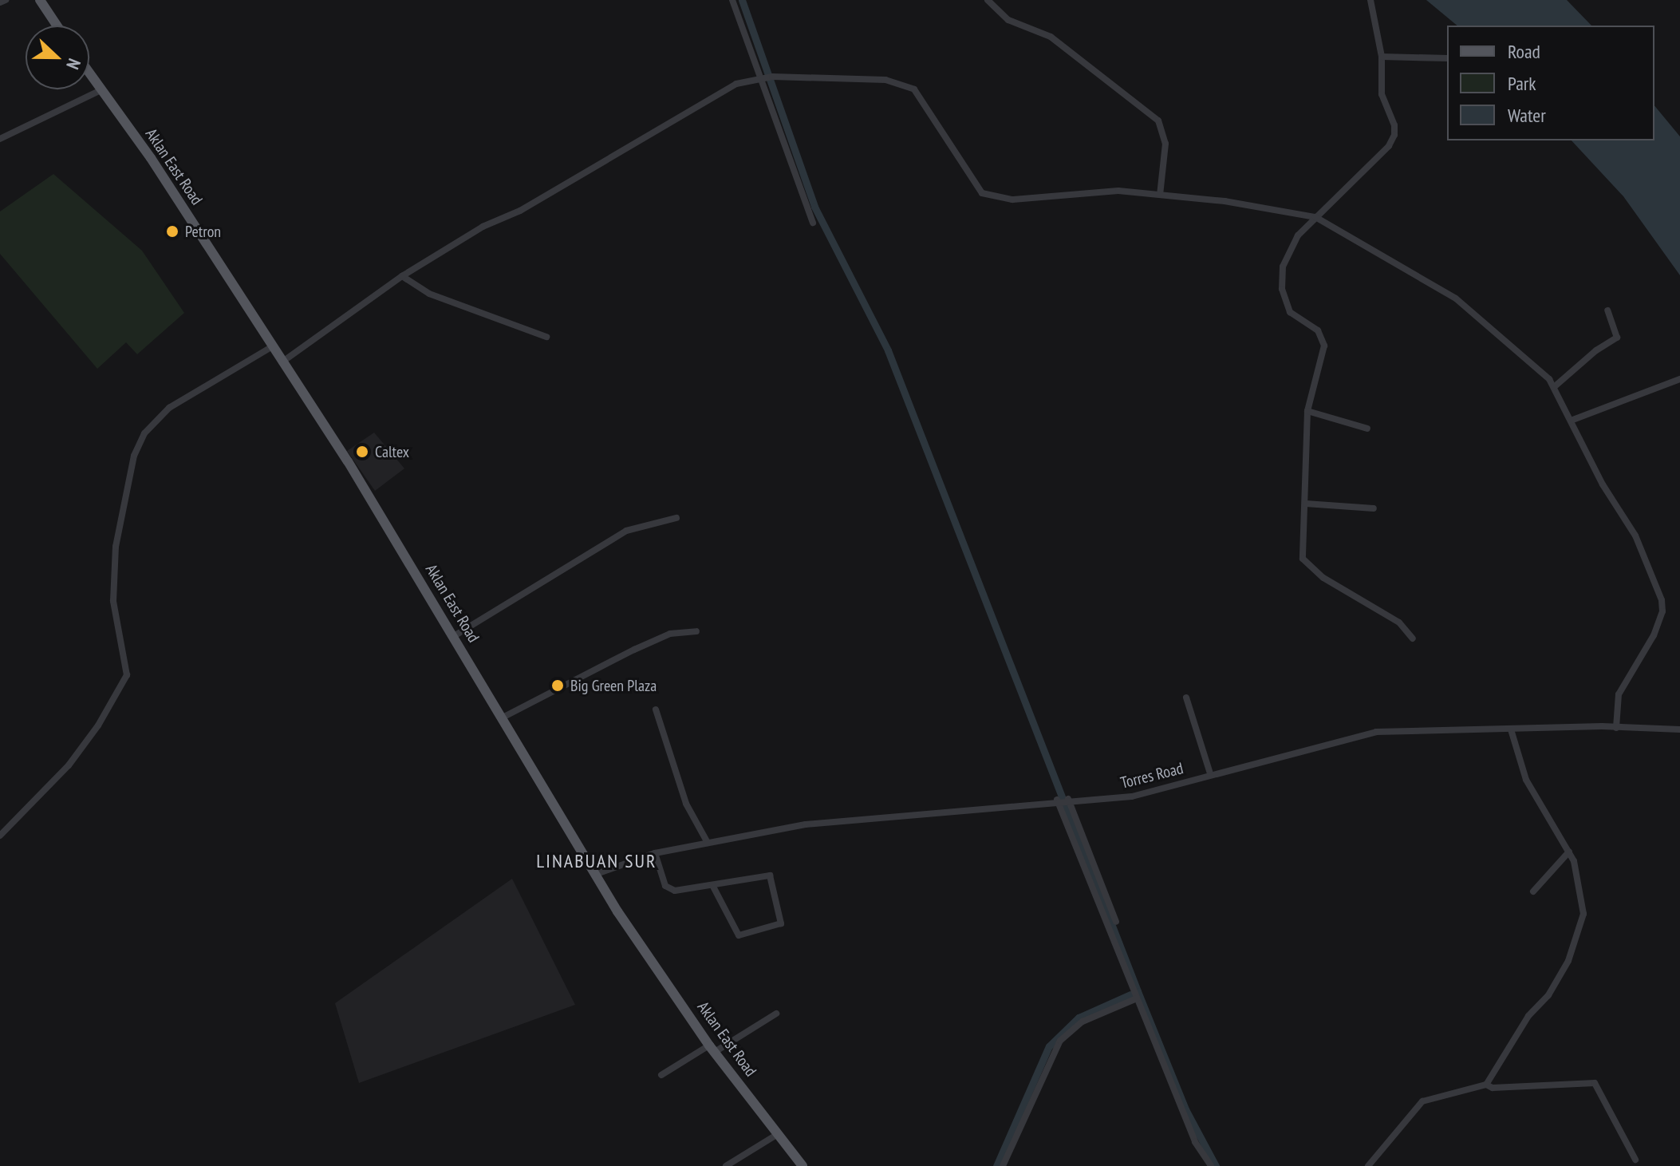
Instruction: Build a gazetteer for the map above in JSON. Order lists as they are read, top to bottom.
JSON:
{
  "streets": {
    "main road": ["Aklan East Road"],
    "street": ["Torres Road"]
  },
  "crossings": [
    ["Aklan East Road", "Torres Road"]
  ],
  "districts": ["LINABUAN SUR"],
  "places": ["Petron", "Caltex", "Big Green Plaza"],
  "legend": ["Road", "Park", "Water"],
  "north": "right"
}
